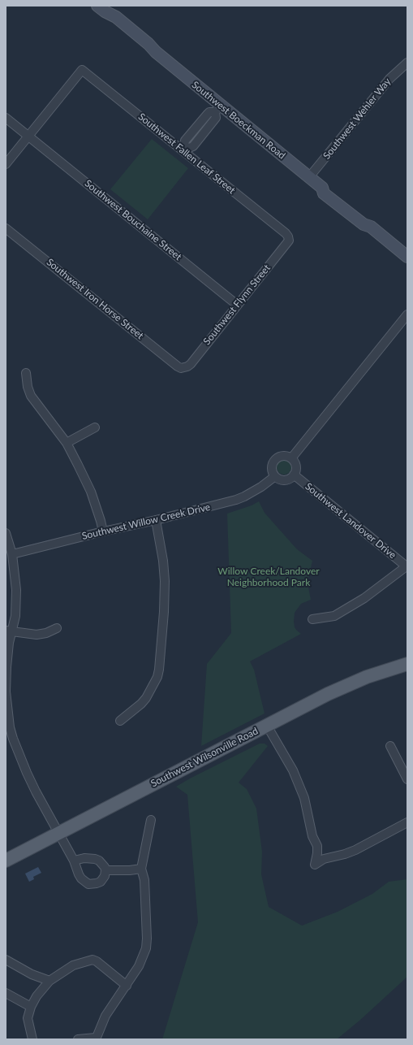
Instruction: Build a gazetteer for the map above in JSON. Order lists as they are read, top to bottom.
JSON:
{
  "streets": {
    "main road": ["Southwest Boeckman Road", "Southwest Wilsonville Road"],
    "street": [
      "Southwest Wehler Way",
      "Southwest Fallen Leaf Street",
      "Southwest Bouchaine Street",
      "Southwest Iron Horse Street",
      "Southwest Flynn Street",
      "Southwest Landover Drive",
      "Southwest Willow Creek Drive"
    ]
  },
  "crossings": [
    ["Southwest Wehler Way", "Southwest Boeckman Road"],
    ["Southwest Fallen Leaf Street", "Southwest Bouchaine Street"],
    ["Southwest Fallen Leaf Street", "Southwest Flynn Street"],
    ["Southwest Bouchaine Street", "Southwest Flynn Street"],
    ["Southwest Iron Horse Street", "Southwest Flynn Street"],
    ["Southwest Landover Drive", "Southwest Willow Creek Drive"]
  ],
  "parks": ["Willow Creek/Landover Neighborhood Park"]
}
